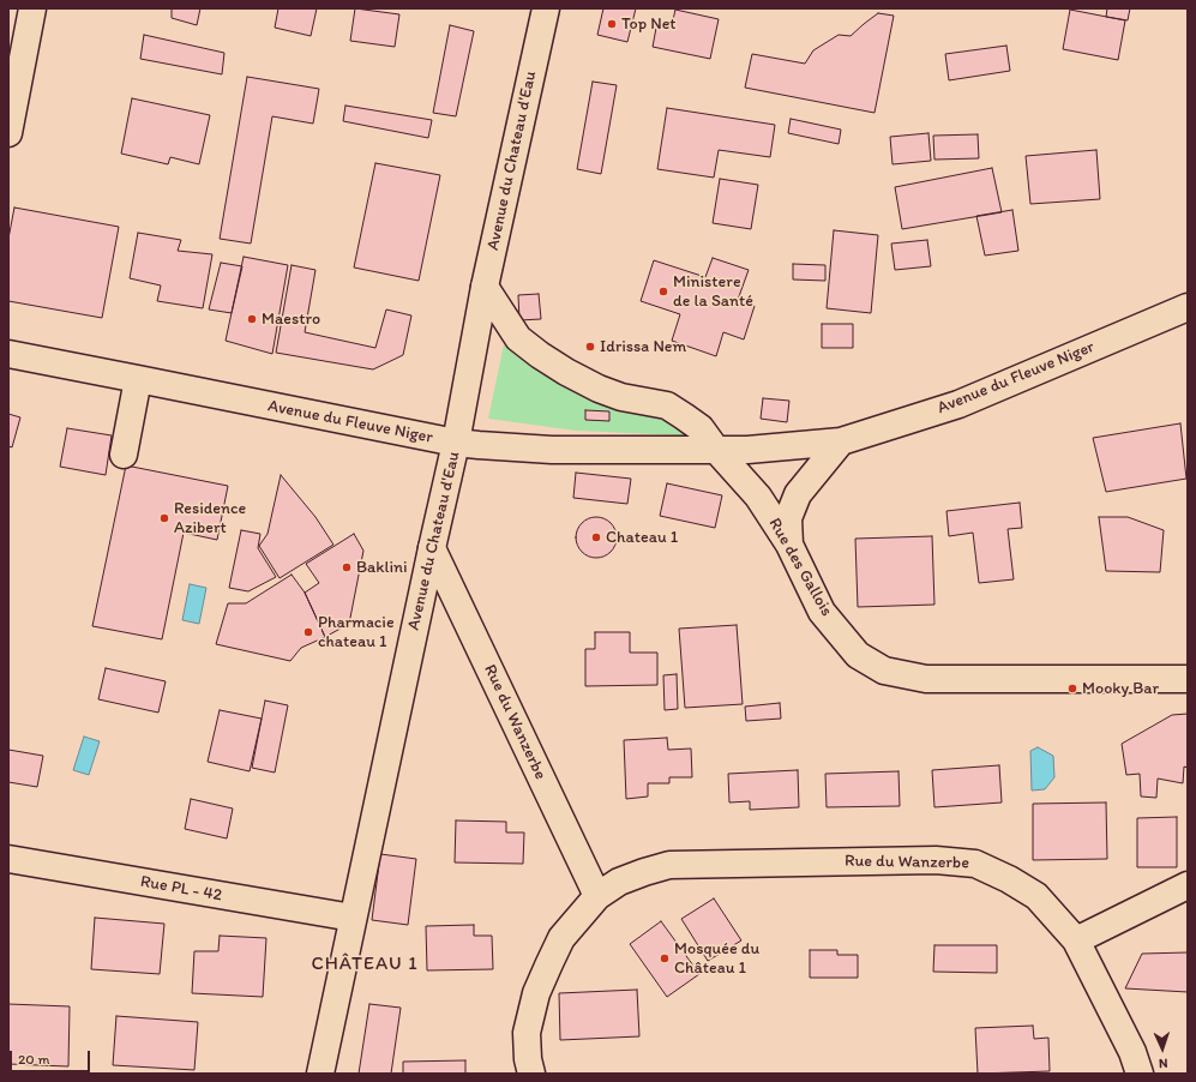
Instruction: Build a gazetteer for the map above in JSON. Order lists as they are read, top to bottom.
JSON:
{
  "streets": {
    "street": [
      "Avenue du Chateau d'Eau",
      "Avenue du Fleuve Niger",
      "Rue des Gallois",
      "Rue du Wanzerbe",
      "Rue PL - 42"
    ]
  },
  "crossings": [
    ["Avenue du Chateau d'Eau", "Avenue du Fleuve Niger"],
    ["Avenue du Chateau d'Eau", "Rue des Gallois"],
    ["Avenue du Chateau d'Eau", "Rue du Wanzerbe"],
    ["Avenue du Chateau d'Eau", "Rue PL - 42"],
    ["Avenue du Fleuve Niger", "Rue des Gallois"]
  ],
  "districts": ["CHÂTEAU 1"],
  "places": [
    "Top Net",
    "Ministere de la Santé",
    "Maestro",
    "Idrissa Nem",
    "Residence Azibert",
    "Chateau 1",
    "Baklini",
    "Pharmacie chateau 1",
    "Mooky Bar",
    "Mosquée du Château 1"
  ],
  "scale_bar": "20 m",
  "north": "bottom"
}
